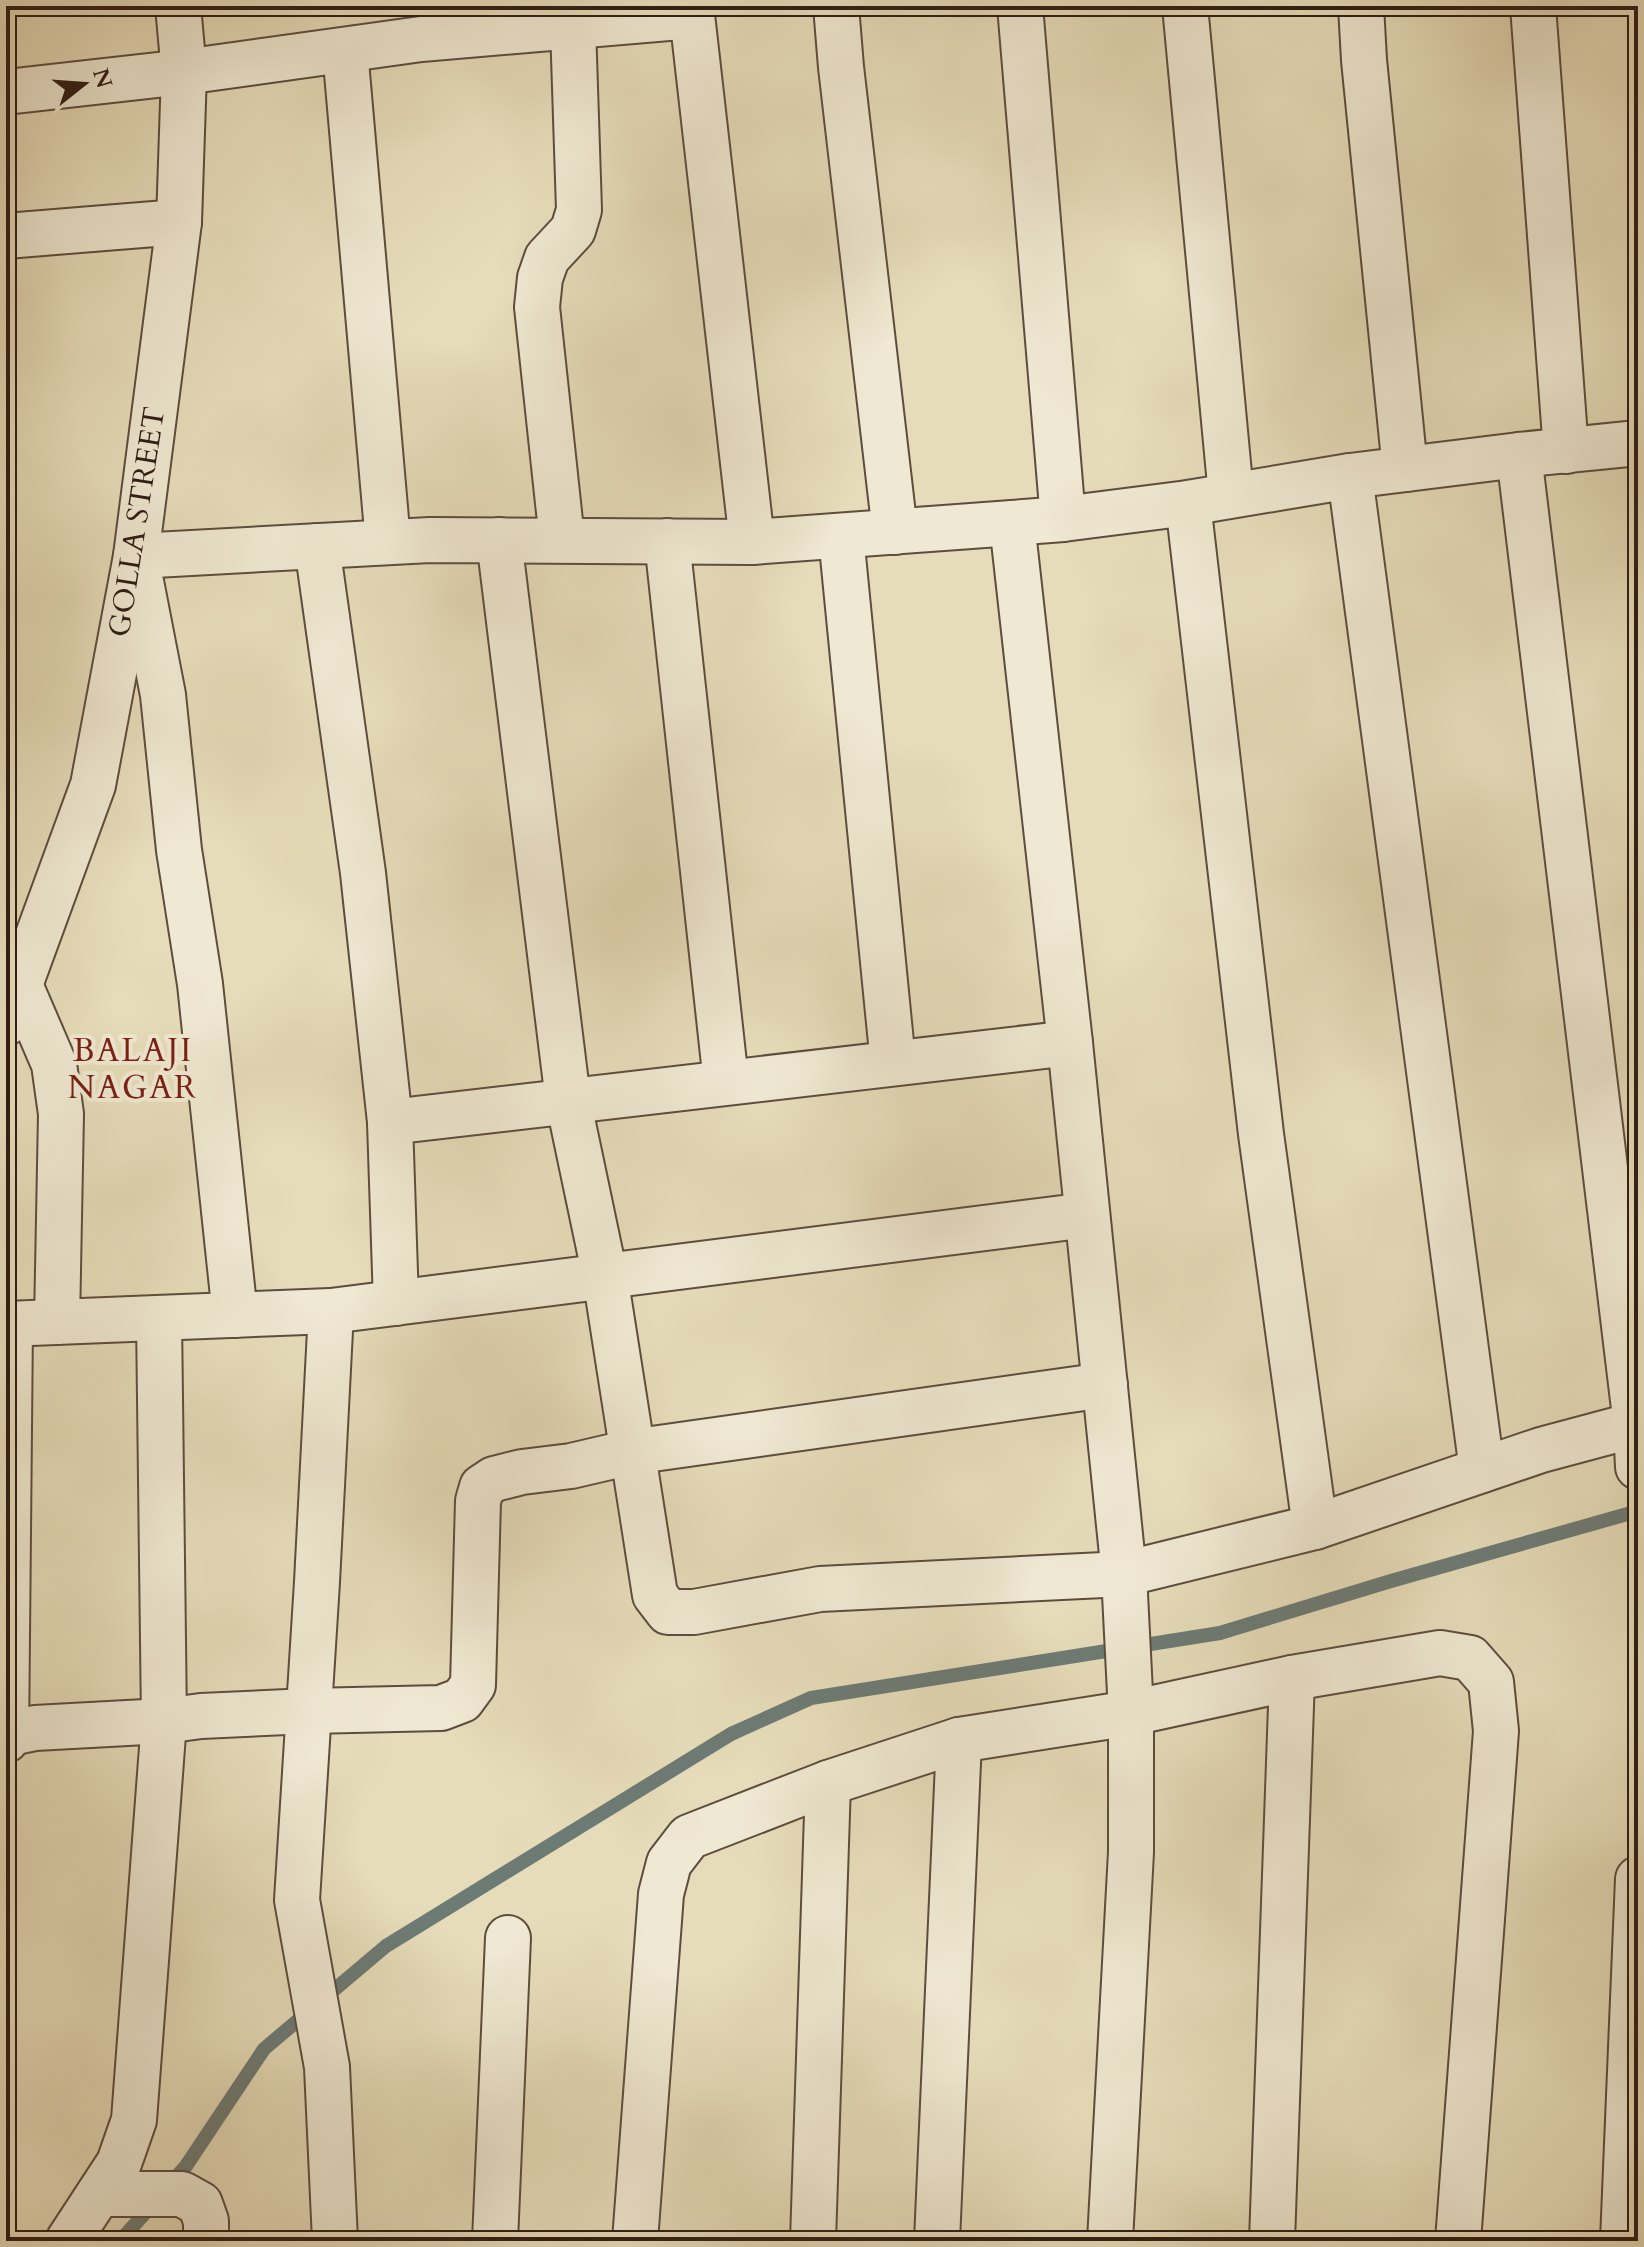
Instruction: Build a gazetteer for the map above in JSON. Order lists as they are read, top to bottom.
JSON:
{
  "streets": {
    "street": ["GOLLA STREET"]
  },
  "districts": ["BALAJI NAGAR"],
  "north": "right"
}
